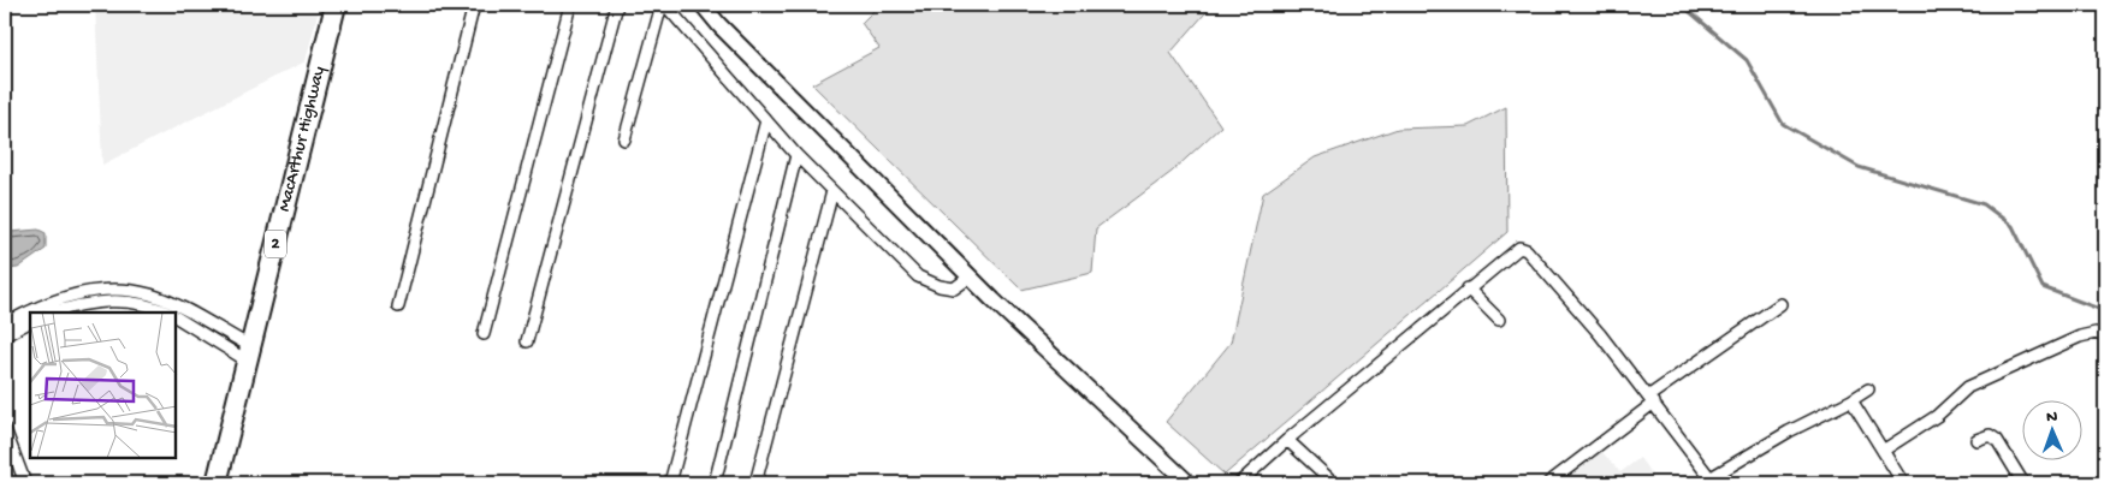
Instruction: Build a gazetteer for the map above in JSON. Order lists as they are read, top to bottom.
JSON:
{
  "streets": {
    "highway": ["MacArthur Highway", "2"]
  },
  "north": "top"
}
